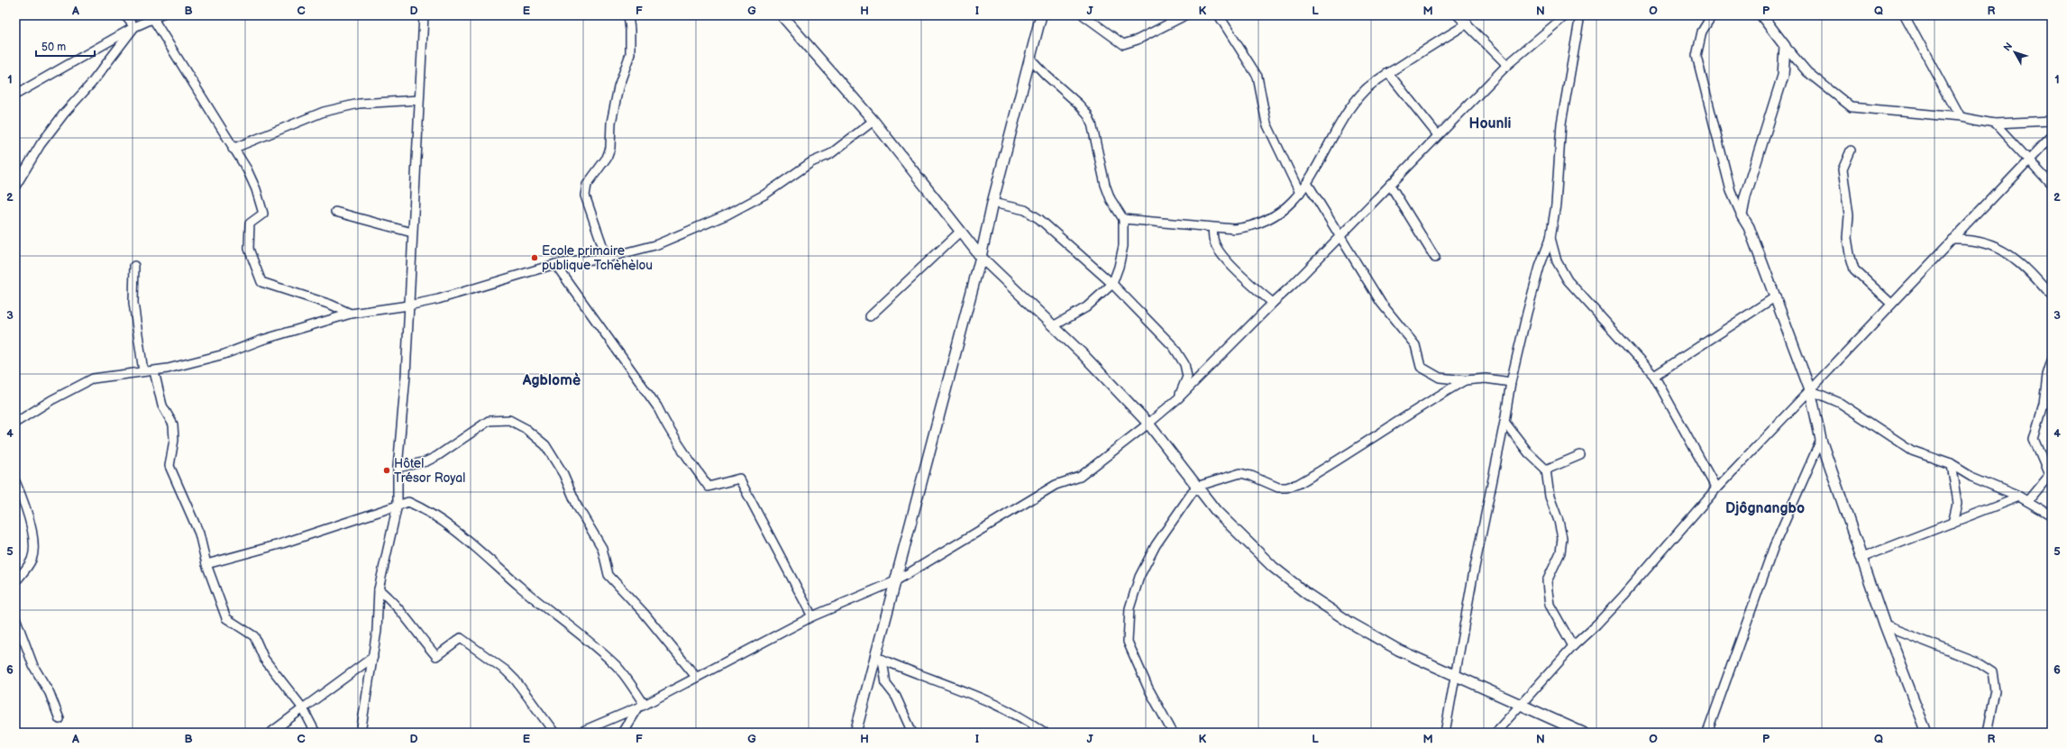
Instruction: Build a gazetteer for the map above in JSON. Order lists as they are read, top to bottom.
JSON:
{
  "districts": ["Hounli", "Agblomè", "Djôgnangbo"],
  "places": ["Ecole primaire publique Tchèhèlou", "Hôtel Trésor Royal"],
  "scale_bar": "50 m",
  "north": "top left",
  "grid": {
    "columns": [
      "A",
      "B",
      "C",
      "D",
      "E",
      "F",
      "G",
      "H",
      "I",
      "J",
      "K",
      "L",
      "M",
      "N",
      "O",
      "P",
      "Q",
      "R"
    ],
    "rows": [
      "1",
      "2",
      "3",
      "4",
      "5",
      "6"
    ]
  }
}
